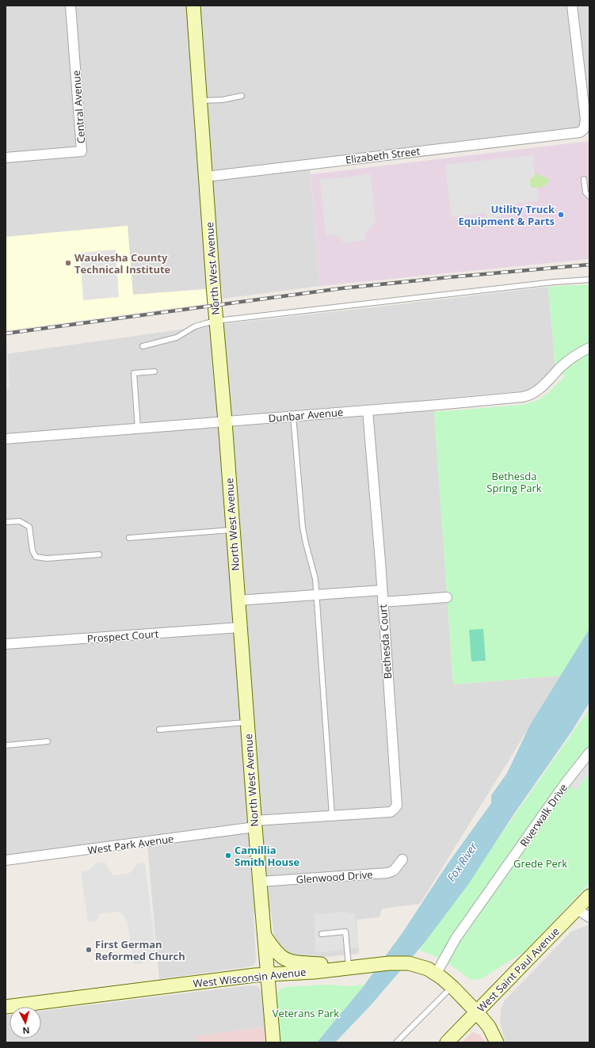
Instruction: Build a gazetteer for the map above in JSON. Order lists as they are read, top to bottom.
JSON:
{
  "streets": {
    "street": [
      "Central Avenue",
      "Elizabeth Street",
      "North West Avenue",
      "Dunbar Avenue",
      "Prospect Court",
      "Bethesda Court",
      "Riverwalk Drive",
      "West Park Avenue",
      "Glenwood Drive",
      "West Saint Paul Avenue",
      "West Wisconsin Avenue"
    ]
  },
  "crossings": [
    ["Elizabeth Street", "North West Avenue"],
    ["North West Avenue", "Dunbar Avenue"],
    ["North West Avenue", "Prospect Court"],
    ["North West Avenue", "West Park Avenue"],
    ["North West Avenue", "Glenwood Drive"],
    ["North West Avenue", "West Wisconsin Avenue"],
    ["Dunbar Avenue", "Bethesda Court"],
    ["Bethesda Court", "West Park Avenue"],
    ["Riverwalk Drive", "West Wisconsin Avenue"],
    ["West Saint Paul Avenue", "West Wisconsin Avenue"]
  ],
  "water": ["Fox River"],
  "parks": ["Bethesda Spring Park", "Grede Perk", "Veterans Park"],
  "places": [
    "Utility Truck Equipment & Parts",
    "Waukesha County Technical Institute",
    "Camillia Smith House",
    "First German Reformed Church"
  ],
  "north": "bottom"
}
